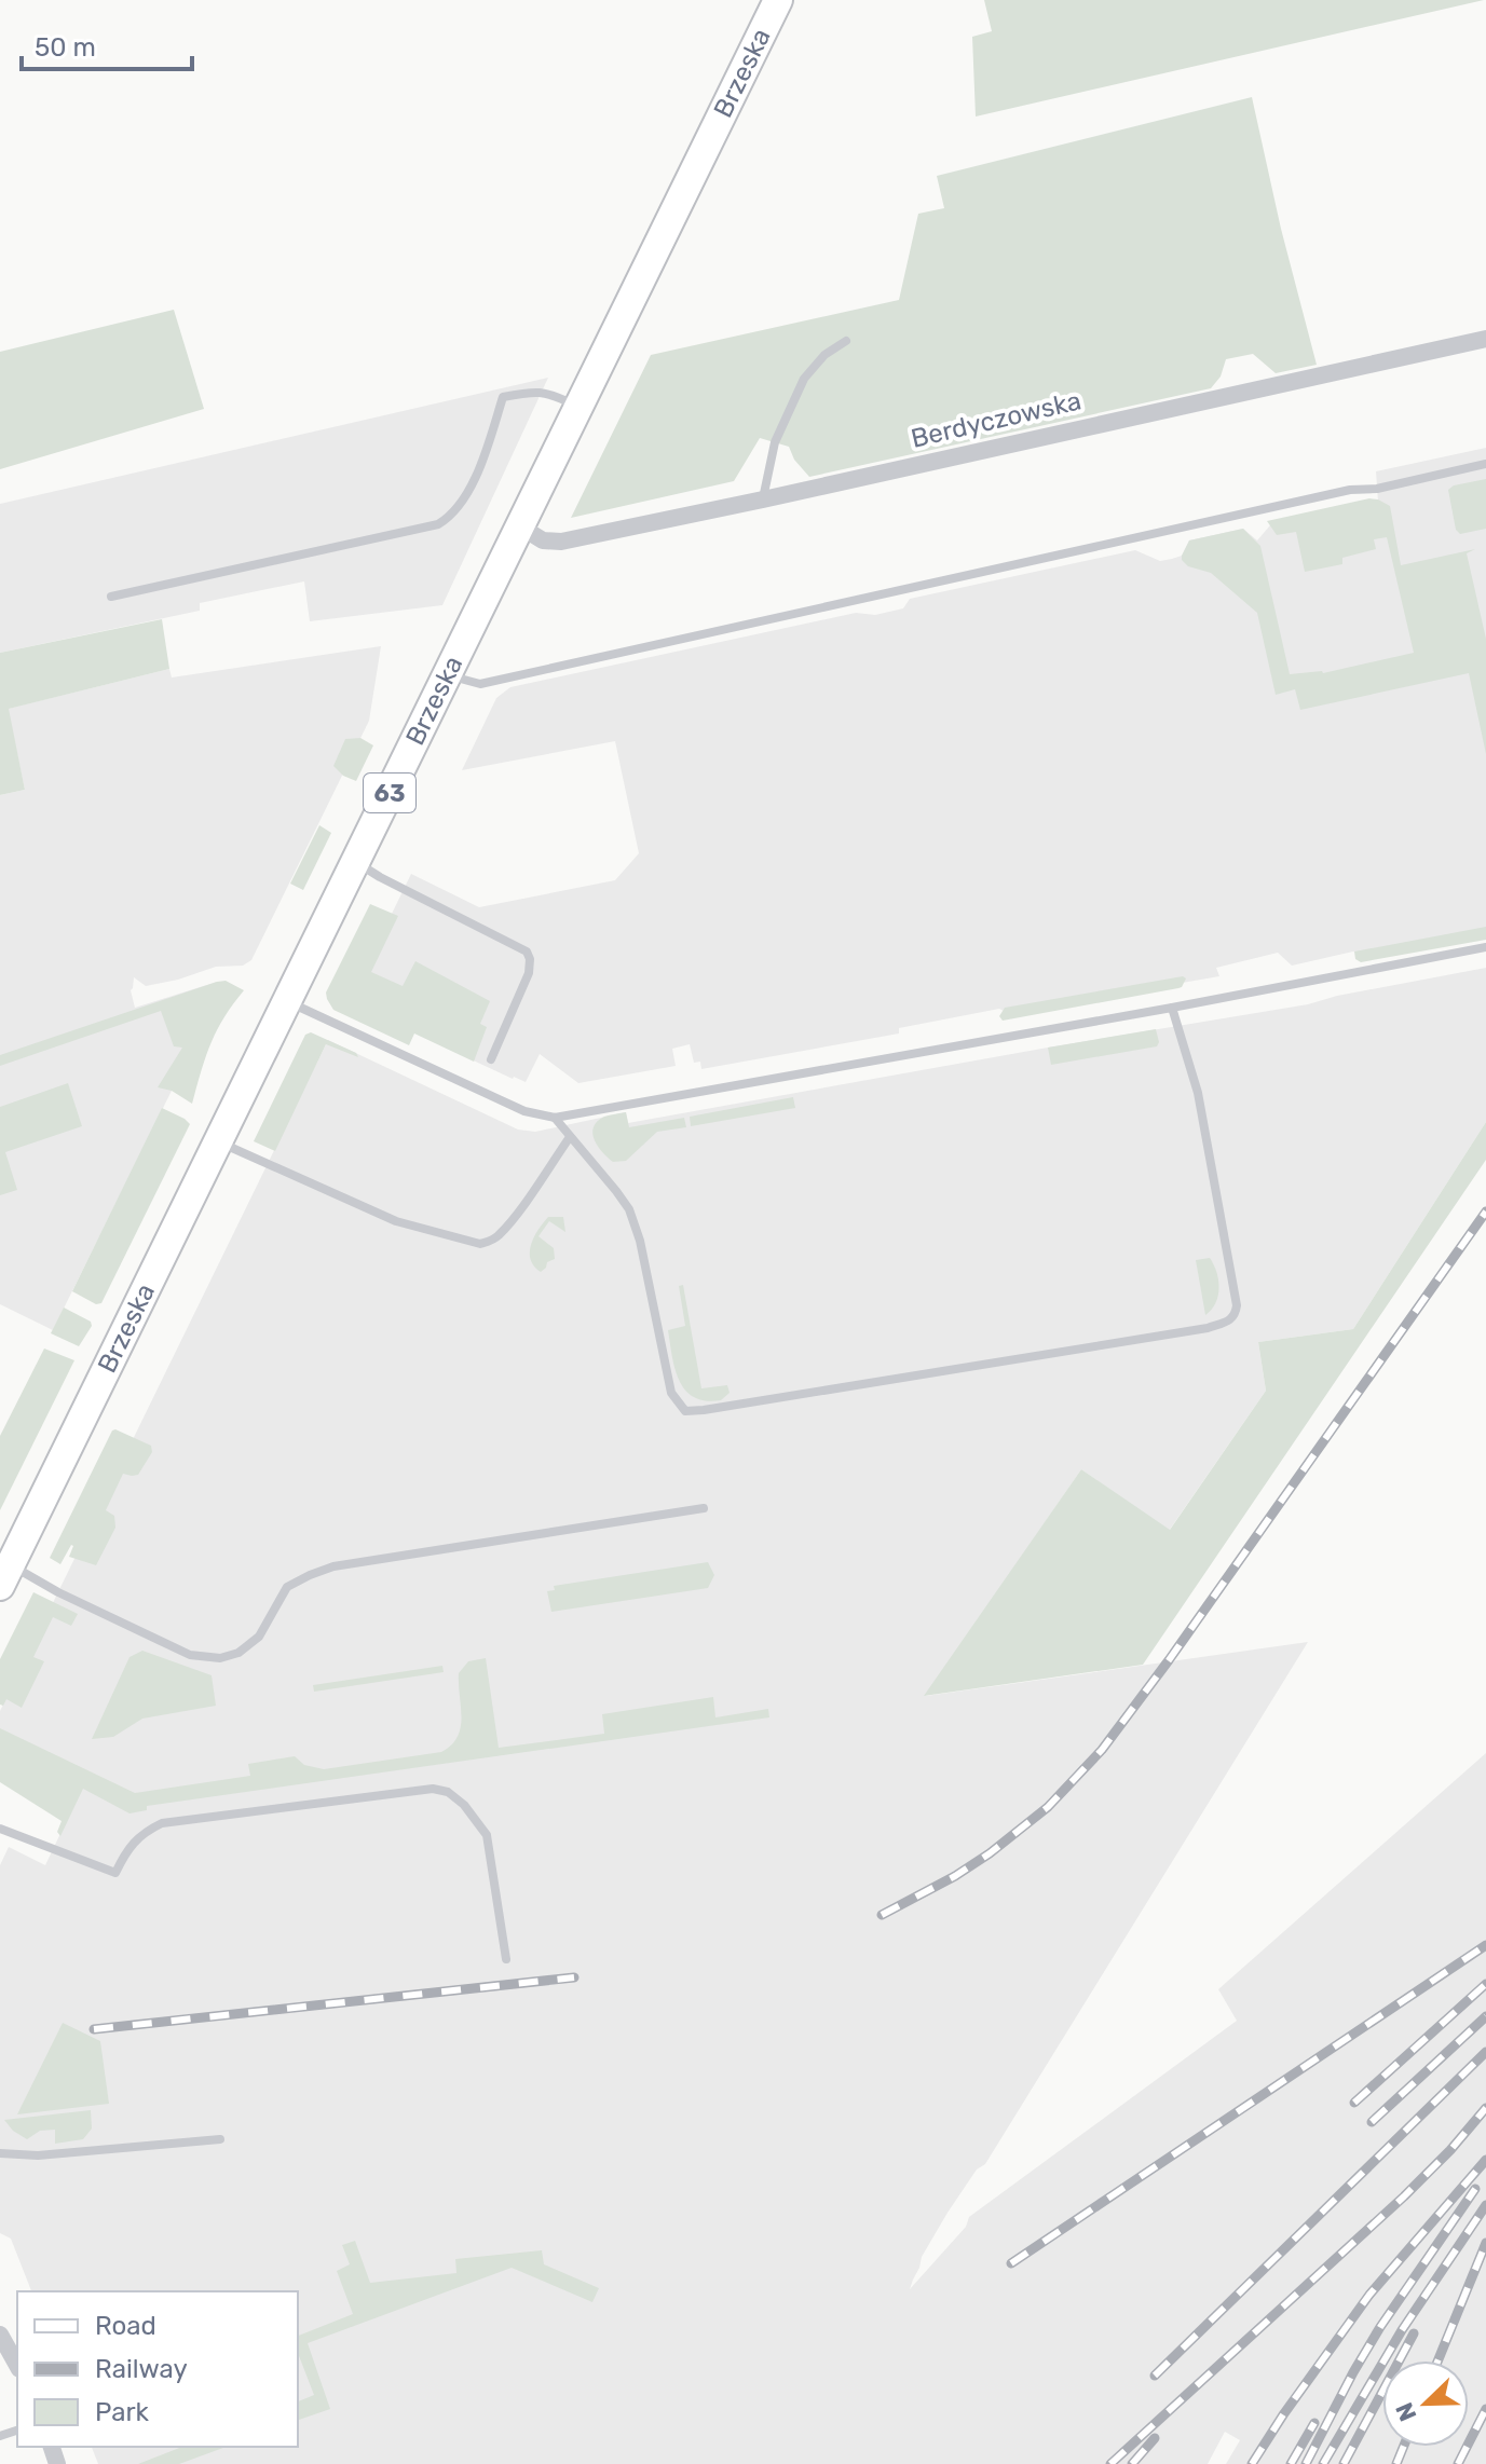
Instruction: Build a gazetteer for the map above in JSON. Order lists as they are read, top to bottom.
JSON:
{
  "streets": {
    "main road": ["Brzeska", "63"],
    "street": ["Berdyczowska"]
  },
  "crossings": [
    ["Brzeska", "Berdyczowska"]
  ],
  "legend": ["Road", "Railway", "Park"],
  "scale_bar": "50 m",
  "north": "bottom left"
}
